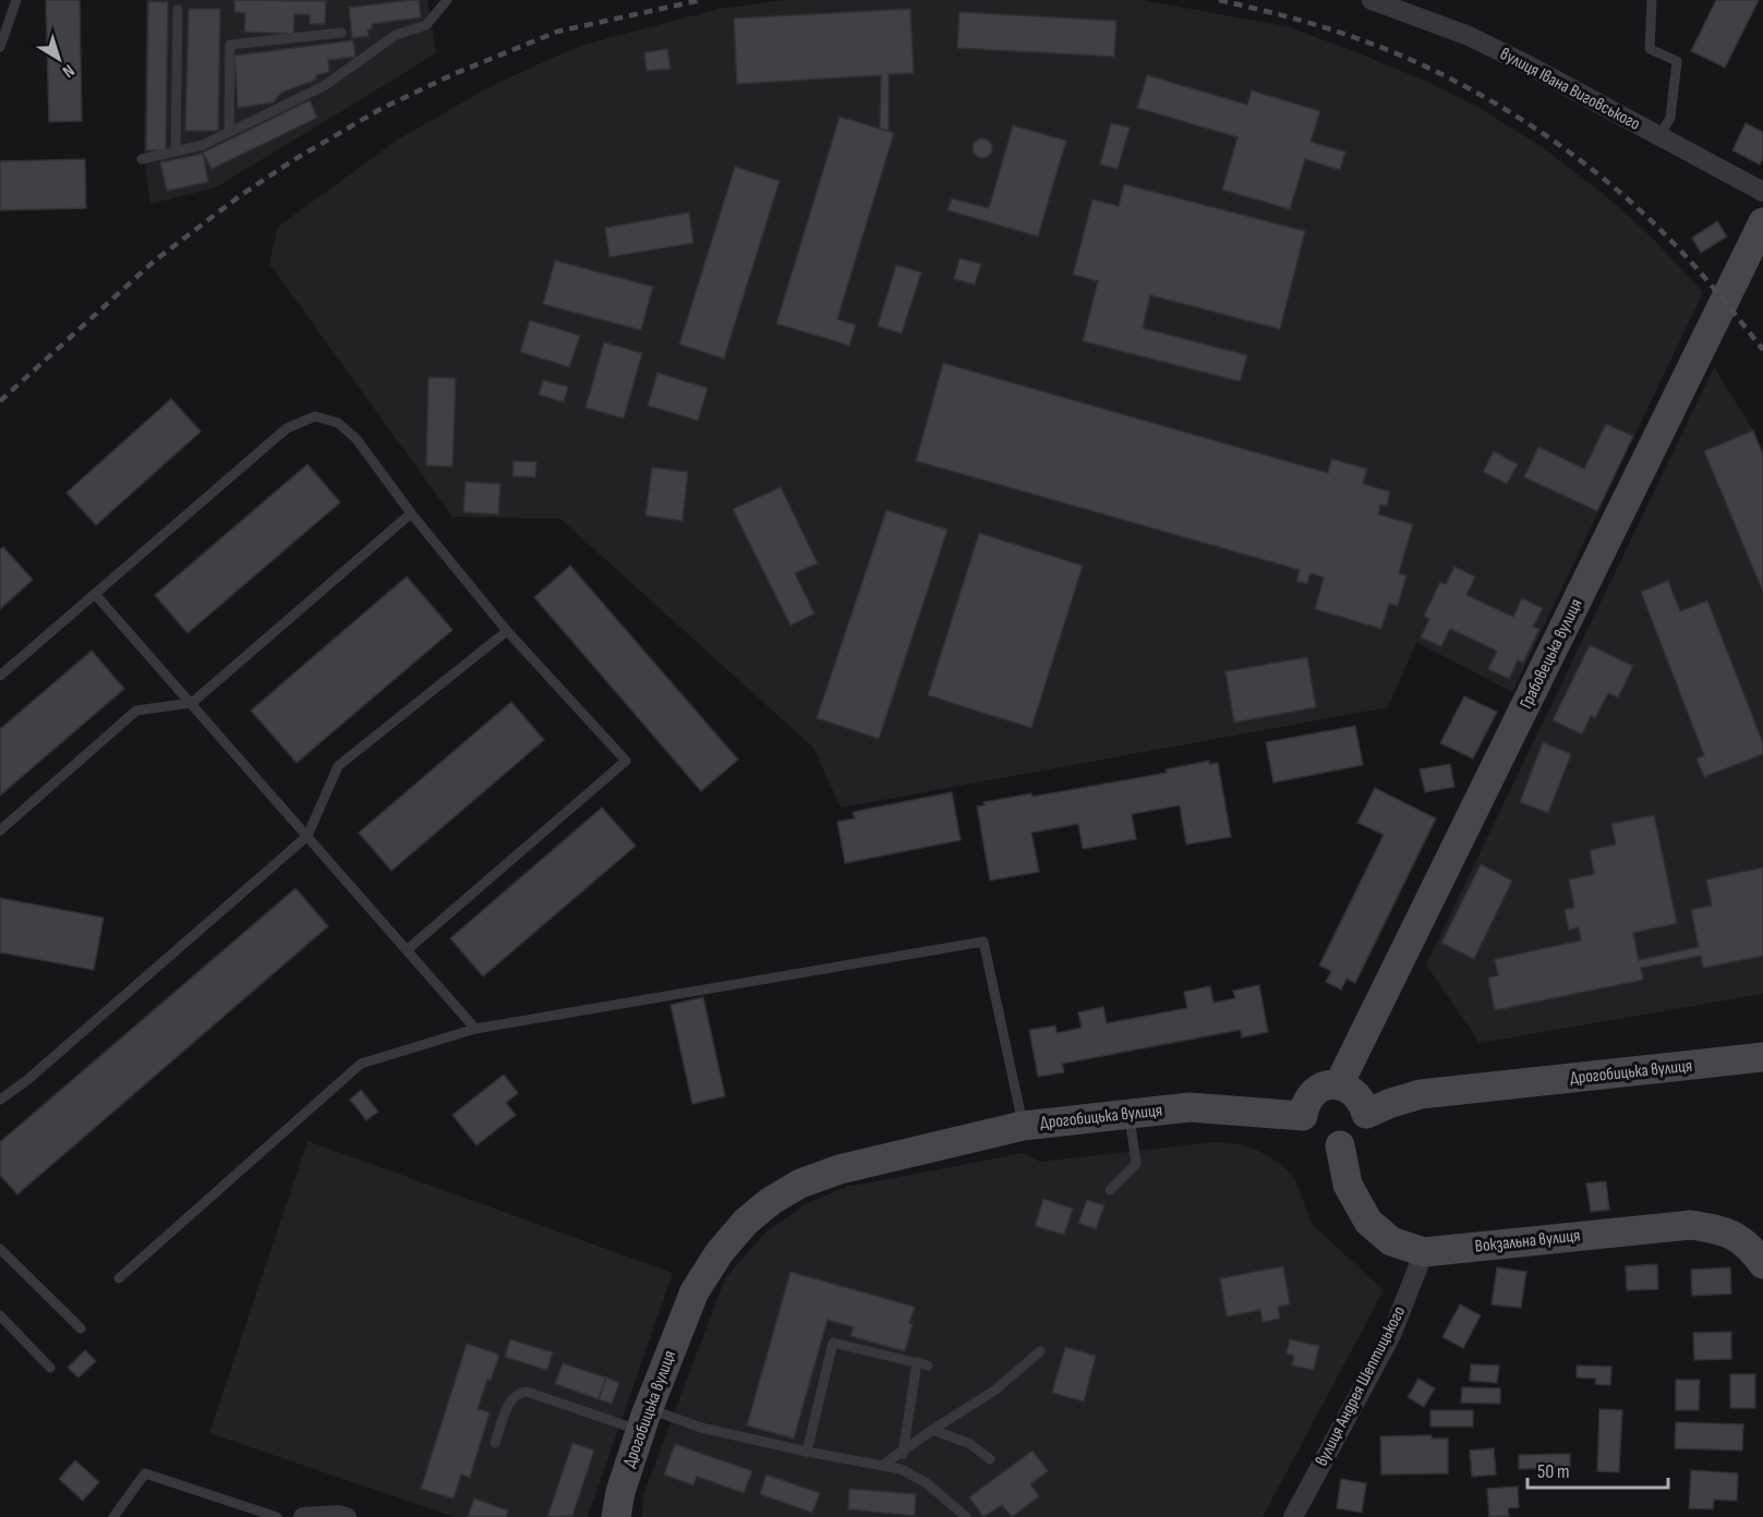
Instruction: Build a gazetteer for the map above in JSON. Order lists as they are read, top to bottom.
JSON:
{
  "streets": {
    "main road": ["Грабовецька вулиця", "Дрогобицька вулиця", "Вокзальна вулиця"],
    "street": ["вулиця Івана Виговського", "вулиця Андрея Шептицького"]
  },
  "crossings": [
    ["Грабовецька вулиця", "Дрогобицька вулиця"],
    ["Грабовецька вулиця", "Вокзальна вулиця"],
    ["Дрогобицька вулиця", "Вокзальна вулиця"],
    ["Вокзальна вулиця", "вулиця Андрея Шептицького"]
  ],
  "scale_bar": "50 m",
  "north": "bottom right"
}
